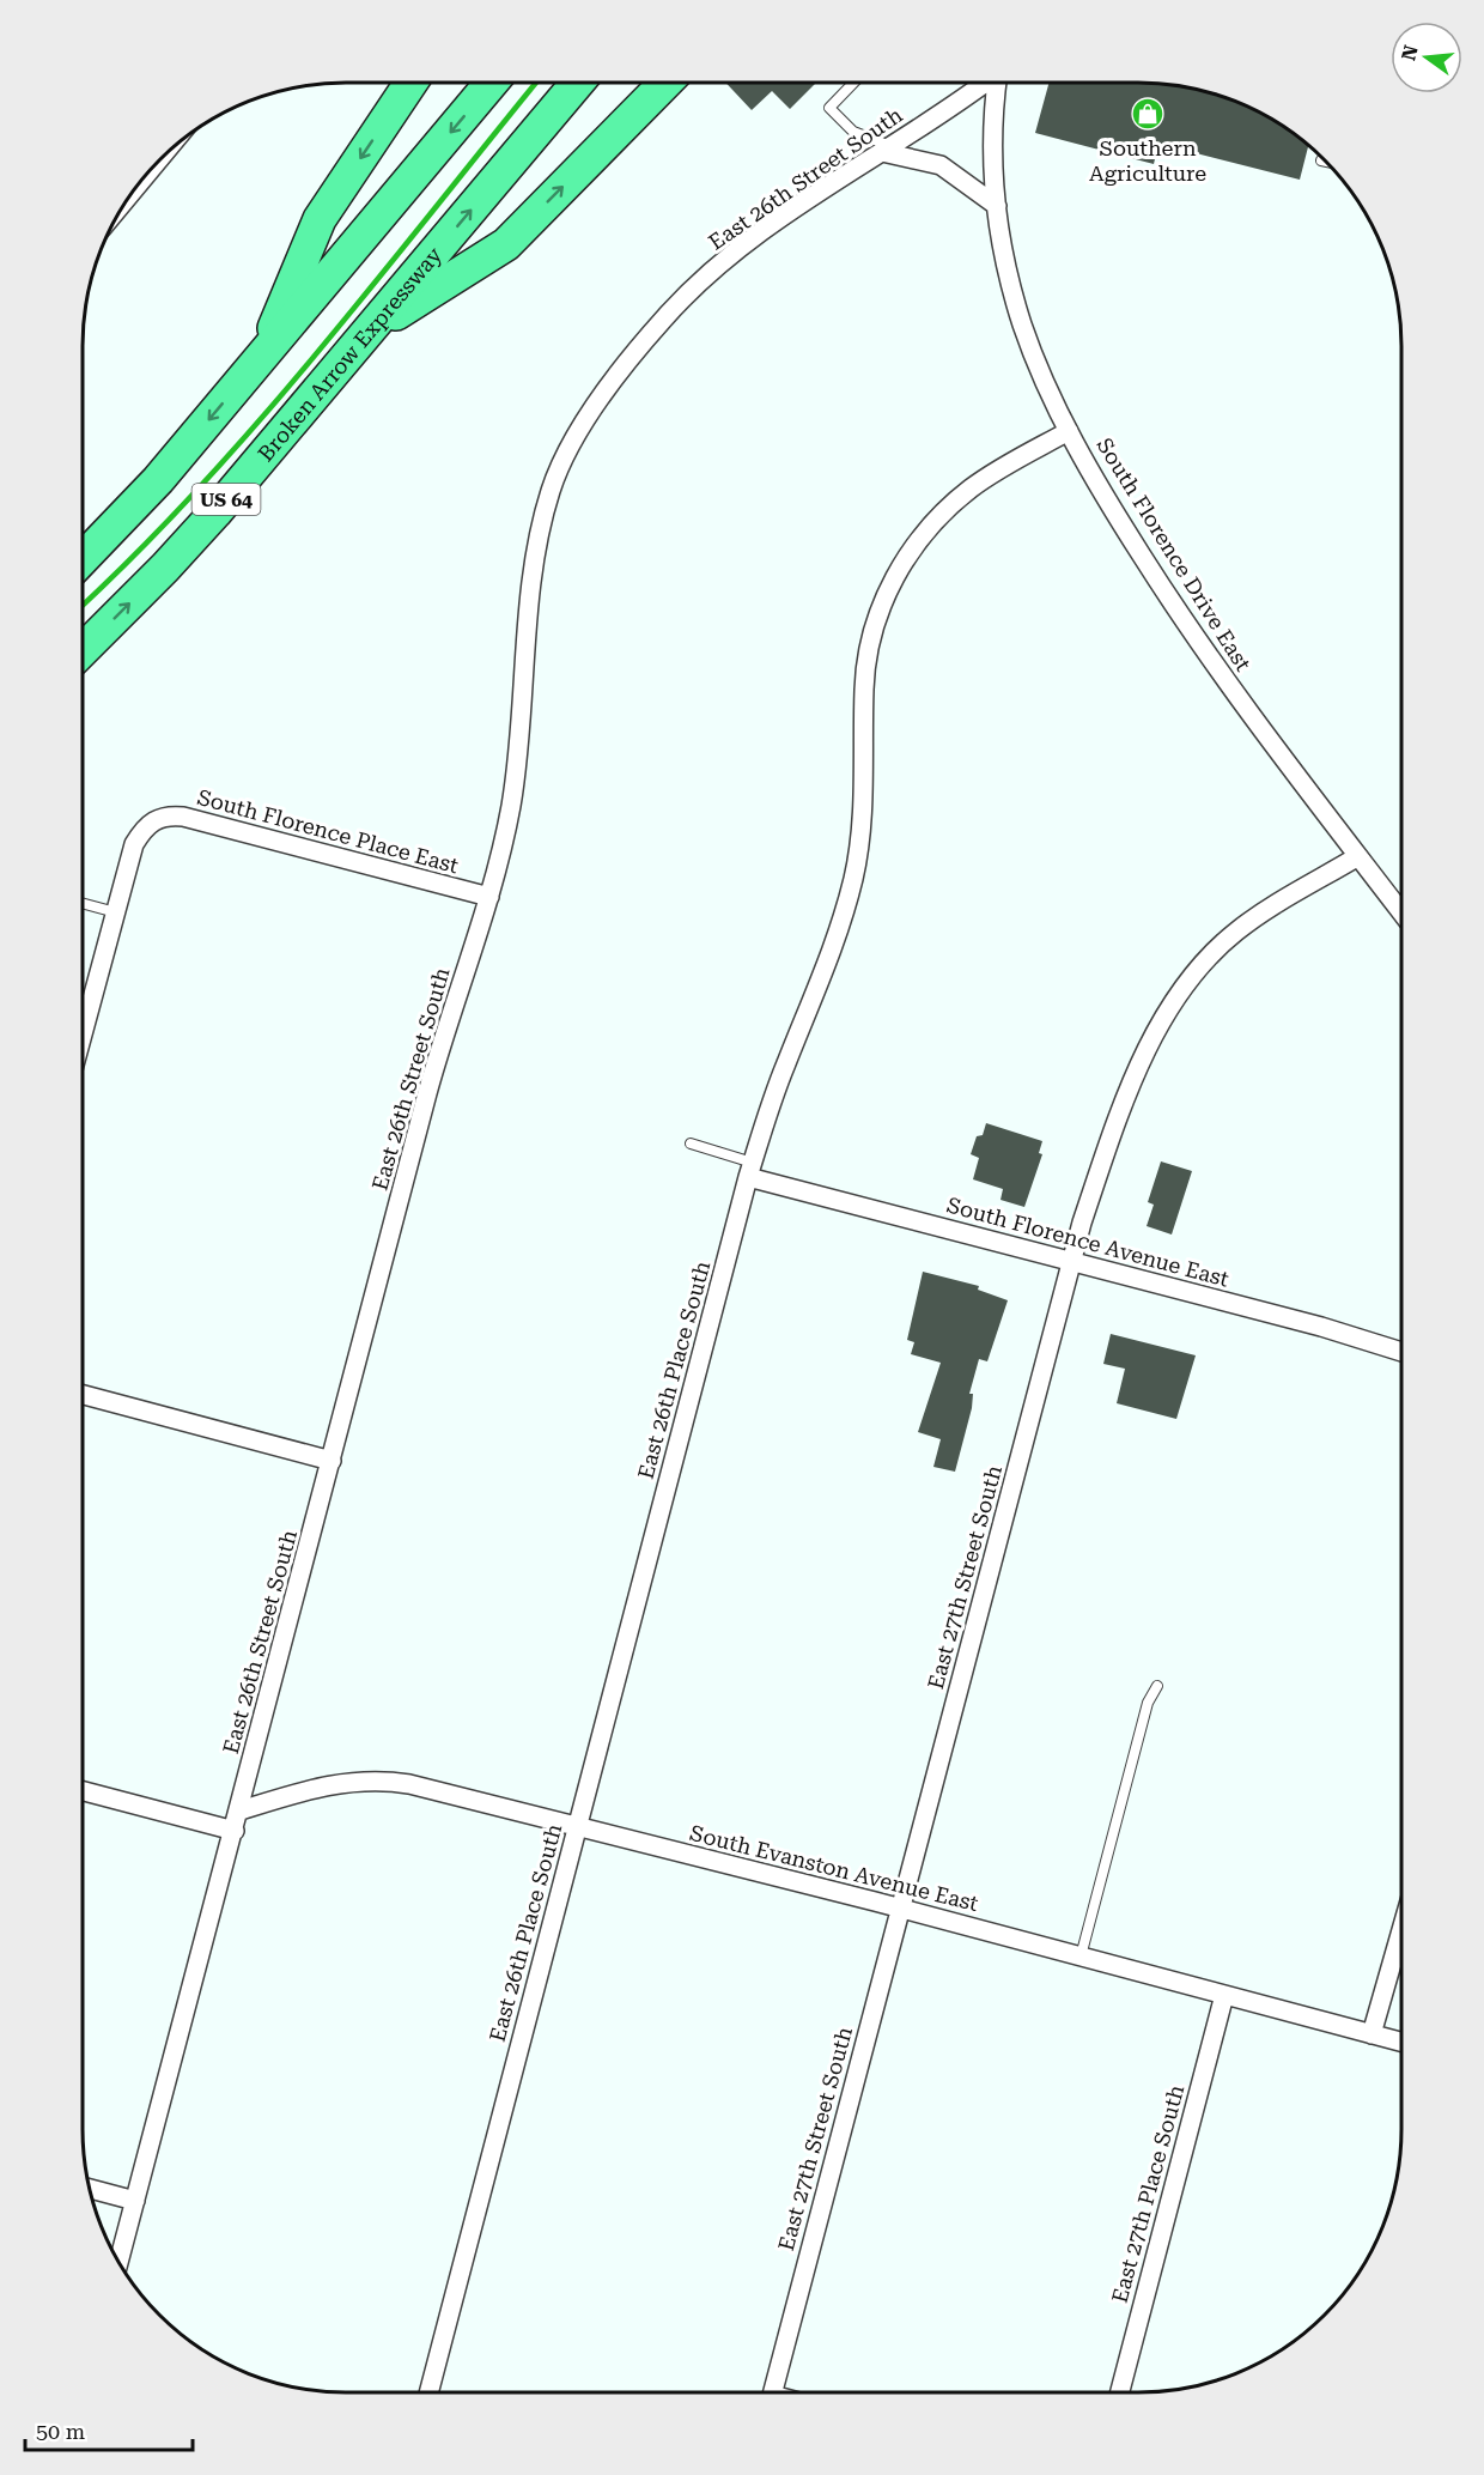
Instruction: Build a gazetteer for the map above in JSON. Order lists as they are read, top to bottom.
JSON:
{
  "streets": {
    "highway": ["Broken Arrow Expressway", "US 64"],
    "street": [
      "East 26th Street South",
      "South Florence Drive East",
      "South Florence Place East",
      "South Florence Avenue East",
      "East 26th Place South",
      "East 27th Street South",
      "South Evanston Avenue East",
      "East 27th Place South"
    ]
  },
  "crossings": [
    ["East 26th Street South", "South Florence Place East"],
    ["East 26th Street South", "South Evanston Avenue East"],
    ["South Florence Drive East", "East 26th Place South"],
    ["South Florence Drive East", "East 27th Street South"],
    ["South Florence Avenue East", "East 26th Place South"],
    ["South Florence Avenue East", "East 27th Street South"],
    ["East 26th Place South", "South Evanston Avenue East"],
    ["East 27th Street South", "South Evanston Avenue East"],
    ["South Evanston Avenue East", "East 27th Place South"]
  ],
  "places": {
    "shop": ["Southern Agriculture"]
  },
  "scale_bar": "50 m",
  "north": "left"
}
